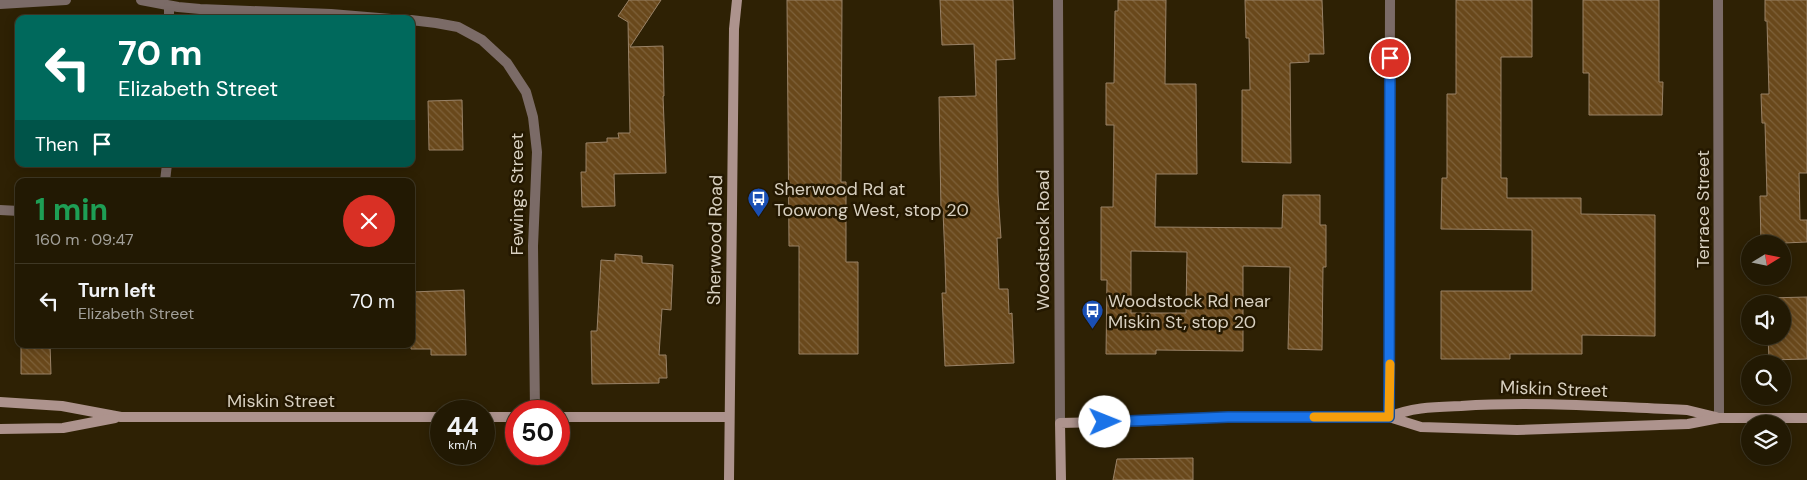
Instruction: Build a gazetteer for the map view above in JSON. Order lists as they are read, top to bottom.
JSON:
{
  "streets": {
    "street": [
      "Fewings Street",
      "Terrace Street",
      "Sherwood Road",
      "Woodstock Road",
      "Miskin Street"
    ]
  },
  "crossings": [
    ["Terrace Street", "Miskin Street"],
    ["Woodstock Road", "Miskin Street"]
  ],
  "places": {
    "bus stop": ["Sherwood Rd at Toowong West, stop 20", "Woodstock Rd near Miskin St, stop 20"]
  },
  "north": "right",
  "page": {
    "turn": ["70 m", "Elizabeth Street"],
    "then": "Then",
    "heading": ["1 min", "160 m · 09:47"],
    "list": [
      {
        "name": "Turn left",
        "note": "Elizabeth Street",
        "value": "70 m"
      }
    ],
    "speed": "44 km/h",
    "limit": "50"
  }
}
